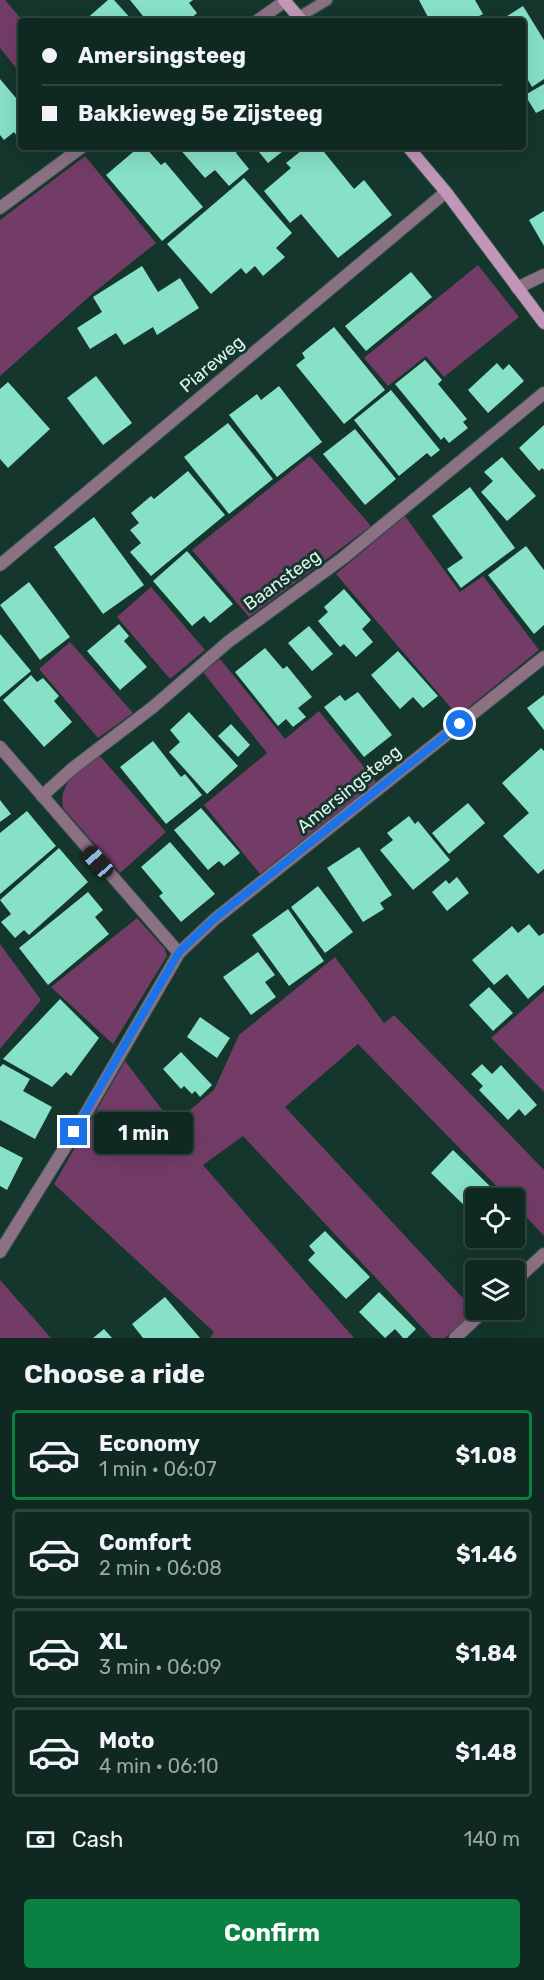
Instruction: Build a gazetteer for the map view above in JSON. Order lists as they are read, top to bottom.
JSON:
{
  "streets": {
    "street": ["Piareweg", "Baansteeg", "Amersingsteeg"]
  },
  "page": {
    "banner": ["Amersingsteeg", "Bakkieweg 5e Zijsteeg"],
    "bubble": "1 min",
    "heading": "Choose a ride",
    "list": [
      {
        "name": "Economy",
        "note": "1 min · 06:07",
        "value": "$1.08"
      },
      {
        "name": "Comfort",
        "note": "2 min · 06:08",
        "value": "$1.46"
      },
      {
        "name": "XL",
        "note": "3 min · 06:09",
        "value": "$1.84"
      },
      {
        "name": "Moto",
        "note": "4 min · 06:10",
        "value": "$1.48"
      }
    ],
    "pay": ["Cash", "140 m"],
    "buttons": "Confirm"
  }
}
